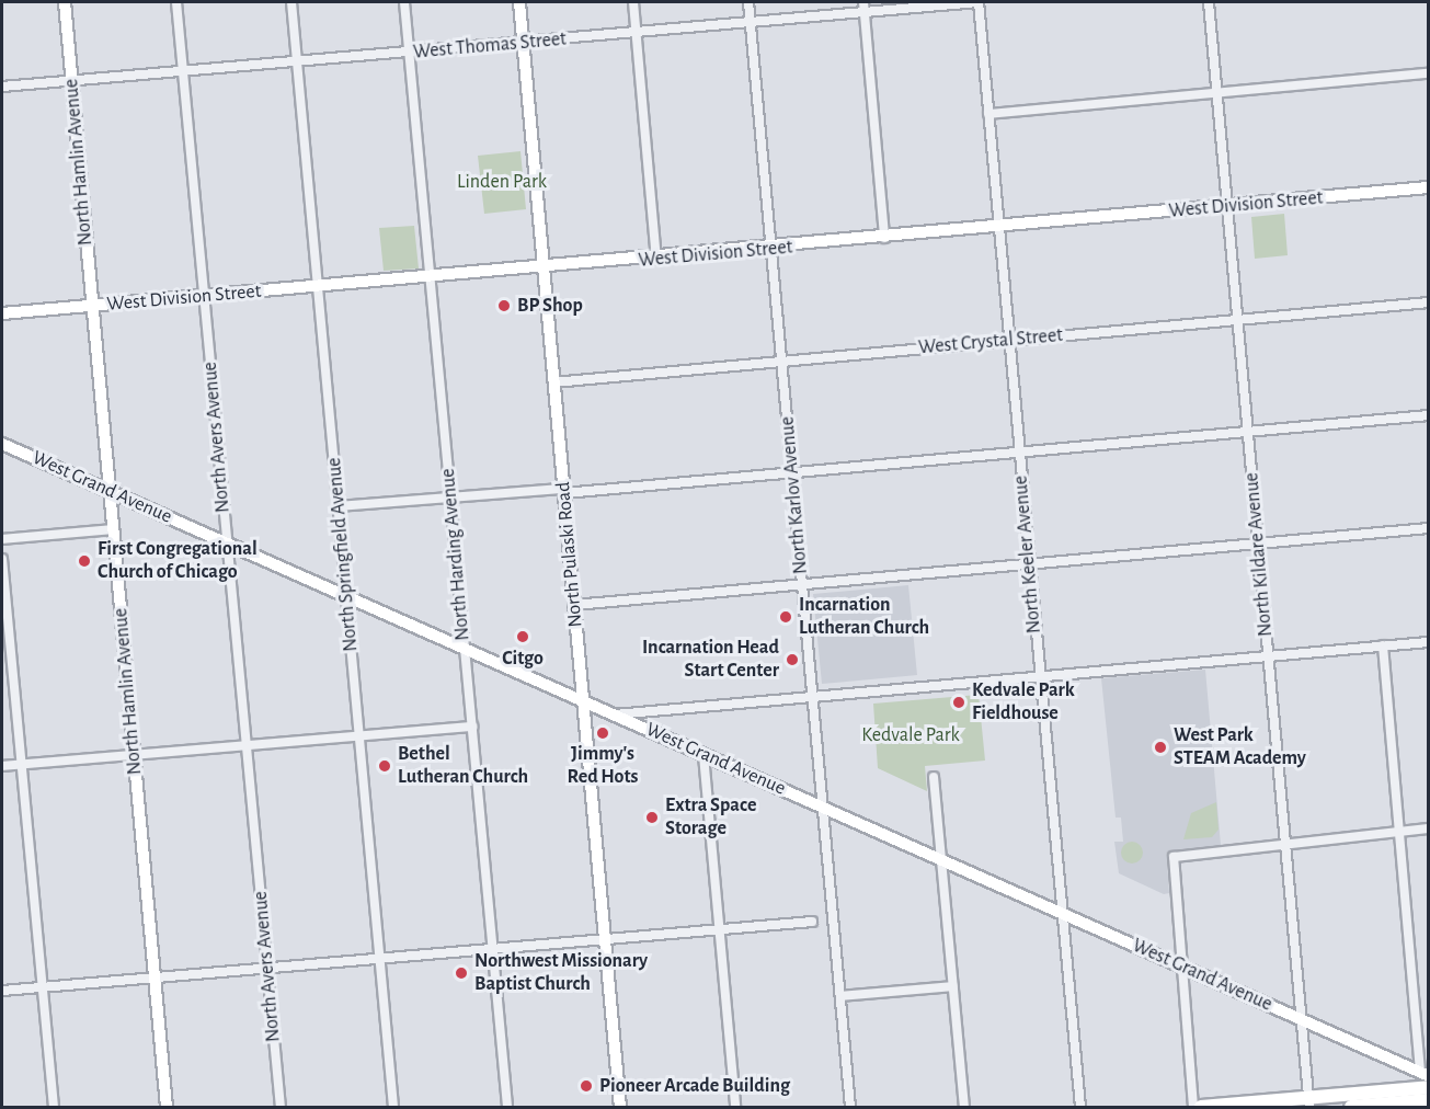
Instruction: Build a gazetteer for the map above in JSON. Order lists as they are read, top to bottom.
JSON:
{
  "streets": {
    "main road": [
      "North Hamlin Avenue",
      "West Division Street",
      "West Grand Avenue",
      "North Pulaski Road"
    ],
    "street": [
      "West Thomas Street",
      "West Crystal Street",
      "North Avers Avenue",
      "North Karlov Avenue",
      "North Springfield Avenue",
      "North Harding Avenue",
      "North Keeler Avenue",
      "North Kildare Avenue"
    ]
  },
  "crossings": [
    ["West Thomas Street", "North Hamlin Avenue"],
    ["West Thomas Street", "North Avers Avenue"],
    ["West Thomas Street", "North Karlov Avenue"],
    ["West Thomas Street", "North Springfield Avenue"],
    ["West Thomas Street", "North Harding Avenue"],
    ["West Thomas Street", "North Pulaski Road"],
    ["West Thomas Street", "North Keeler Avenue"],
    ["North Hamlin Avenue", "West Division Street"],
    ["North Hamlin Avenue", "West Grand Avenue"],
    ["West Division Street", "North Avers Avenue"],
    ["West Division Street", "North Karlov Avenue"],
    ["West Division Street", "North Springfield Avenue"],
    ["West Division Street", "North Harding Avenue"],
    ["West Division Street", "North Pulaski Road"],
    ["West Division Street", "North Keeler Avenue"],
    ["West Division Street", "North Kildare Avenue"],
    ["West Crystal Street", "North Karlov Avenue"],
    ["West Crystal Street", "North Pulaski Road"],
    ["West Crystal Street", "North Keeler Avenue"],
    ["West Crystal Street", "North Kildare Avenue"],
    ["North Avers Avenue", "West Grand Avenue"],
    ["West Grand Avenue", "North Karlov Avenue"],
    ["West Grand Avenue", "North Springfield Avenue"],
    ["West Grand Avenue", "North Harding Avenue"],
    ["West Grand Avenue", "North Pulaski Road"],
    ["West Grand Avenue", "North Keeler Avenue"],
    ["West Grand Avenue", "North Kildare Avenue"]
  ],
  "parks": ["Linden Park", "Kedvale Park"],
  "places": [
    "BP Shop",
    "First Congregational Church of Chicago",
    "Incarnation Lutheran Church",
    "Citgo",
    "Incarnation Head Start Center",
    "Kedvale Park Fieldhouse",
    "Jimmy's Red Hots",
    "West Park STEAM Academy",
    "Bethel Lutheran Church",
    "Extra Space Storage",
    "Northwest Missionary Baptist Church",
    "Pioneer Arcade Building"
  ]
}
